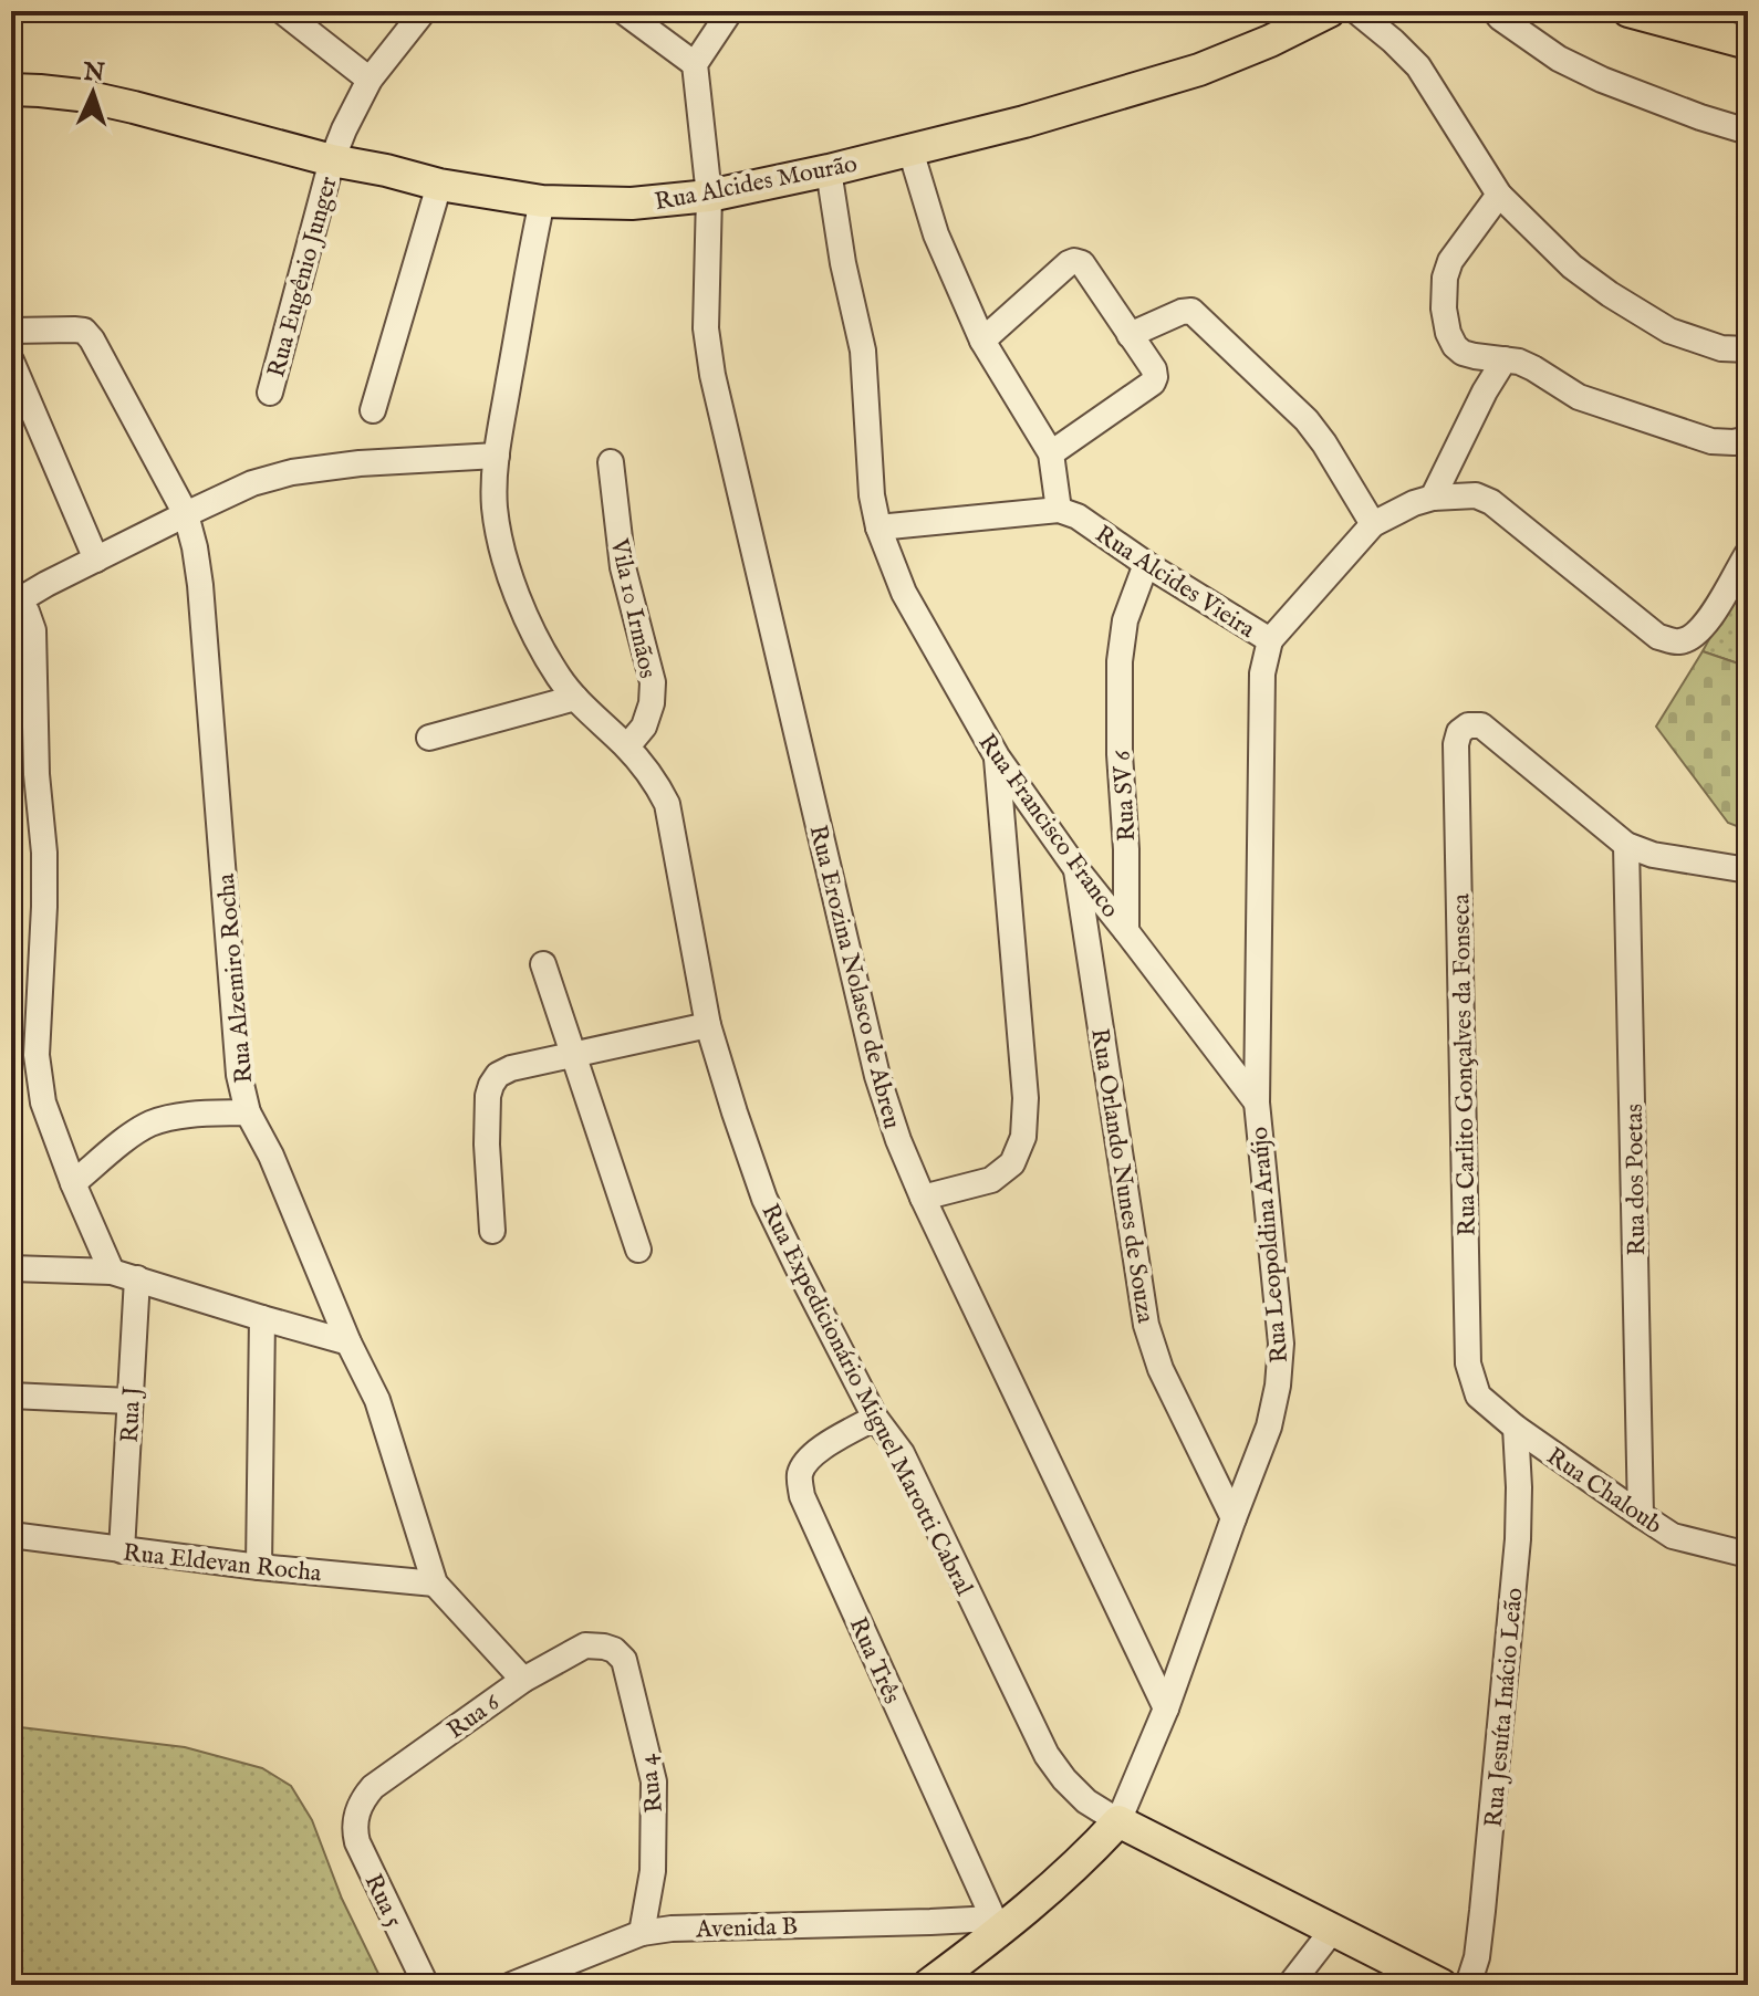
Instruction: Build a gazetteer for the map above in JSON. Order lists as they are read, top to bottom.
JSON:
{
  "streets": {
    "main road": ["Rua Alcides Mourão"],
    "street": [
      "Rua Eugênio Junger",
      "Rua Alcides Vieira",
      "Vila 10 Irmãos",
      "Rua SV 6",
      "Rua Francisco Franco",
      "Rua Erozina Nolasco de Abreu",
      "Rua Alzemiro Rocha",
      "Rua Carlito Gonçalves da Fonseca",
      "Rua Orlando Nunes de Souza",
      "Rua dos Poetas",
      "Rua Leopoldina Araújo",
      "Rua Expedicionário Miguel Marotti Cabral",
      "Rua J",
      "Rua Chaloub",
      "Rua Eldevan Rocha",
      "Rua Três",
      "Rua Jesuíta Inácio Leão",
      "Rua 6",
      "Rua 4",
      "Rua 5",
      "Avenida B"
    ]
  },
  "crossings": [
    ["Rua Alcides Mourão", "Rua Eugênio Junger"],
    ["Rua Alcides Mourão", "Rua Francisco Franco"],
    ["Rua Alcides Mourão", "Rua Erozina Nolasco de Abreu"],
    ["Rua Alcides Mourão", "Rua Expedicionário Miguel Marotti Cabral"],
    ["Rua Alcides Vieira", "Rua SV 6"],
    ["Rua Alcides Vieira", "Rua Leopoldina Araújo"],
    ["Vila 10 Irmãos", "Rua Expedicionário Miguel Marotti Cabral"],
    ["Rua SV 6", "Rua Francisco Franco"],
    ["Rua Francisco Franco", "Rua Orlando Nunes de Souza"],
    ["Rua Francisco Franco", "Rua Leopoldina Araújo"],
    ["Rua Erozina Nolasco de Abreu", "Rua Leopoldina Araújo"],
    ["Rua Alzemiro Rocha", "Rua Eldevan Rocha"],
    ["Rua Alzemiro Rocha", "Rua 6"],
    ["Rua Carlito Gonçalves da Fonseca", "Rua dos Poetas"],
    ["Rua Carlito Gonçalves da Fonseca", "Rua Chaloub"],
    ["Rua Orlando Nunes de Souza", "Rua Leopoldina Araújo"],
    ["Rua dos Poetas", "Rua Chaloub"],
    ["Rua Leopoldina Araújo", "Rua Expedicionário Miguel Marotti Cabral"],
    ["Rua Expedicionário Miguel Marotti Cabral", "Rua Três"],
    ["Rua J", "Rua Eldevan Rocha"],
    ["Rua Chaloub", "Rua Jesuíta Inácio Leão"],
    ["Rua Três", "Avenida B"],
    ["Rua 6", "Rua 4"],
    ["Rua 6", "Rua 5"],
    ["Rua 4", "Avenida B"]
  ],
  "north": "top"
}
